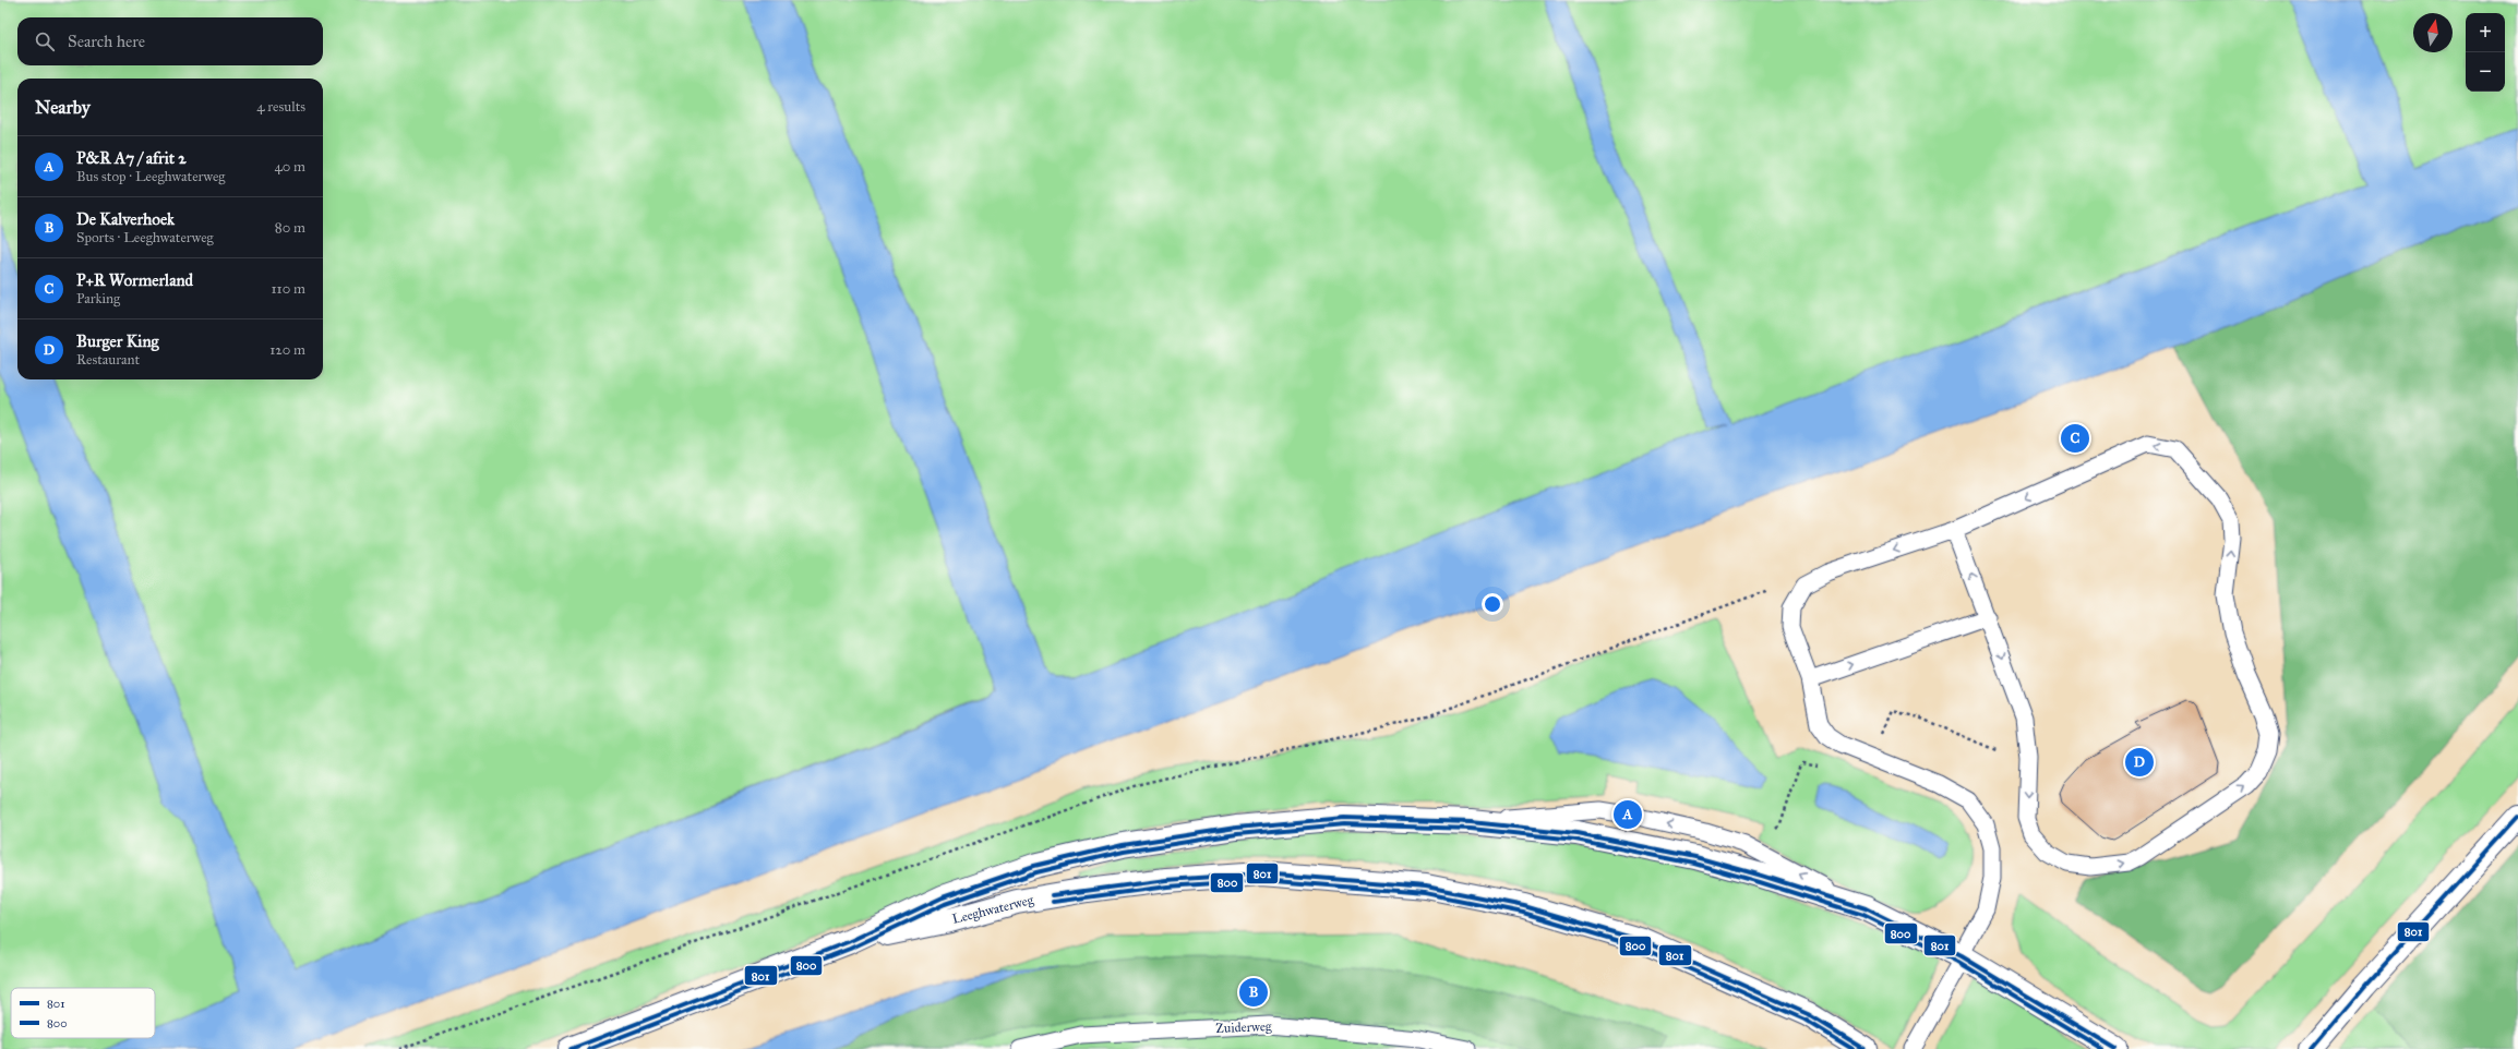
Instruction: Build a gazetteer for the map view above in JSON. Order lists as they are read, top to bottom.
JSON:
{
  "streets": {
    "main road": ["Leeghwaterweg"],
    "lane": ["Zuiderweg"]
  },
  "lines": ["transit line 801", "transit line 800"],
  "legend": ["801", "800"],
  "north": "top",
  "page": {
    "map_buttons": ["+", "−"],
    "search": "Search here",
    "heading": ["Nearby", "4 results"],
    "list": [
      {
        "mark": "A",
        "name": "P&R A7 / afrit 2",
        "note": "Bus stop · Leeghwaterweg",
        "value": "40 m"
      },
      {
        "mark": "B",
        "name": "De Kalverhoek",
        "note": "Sports · Leeghwaterweg",
        "value": "80 m"
      },
      {
        "mark": "C",
        "name": "P+R Wormerland",
        "note": "Parking",
        "value": "110 m"
      },
      {
        "mark": "D",
        "name": "Burger King",
        "note": "Restaurant",
        "value": "120 m"
      }
    ],
    "pins": [
      "C",
      "D",
      "A",
      "B"
    ]
  }
}
